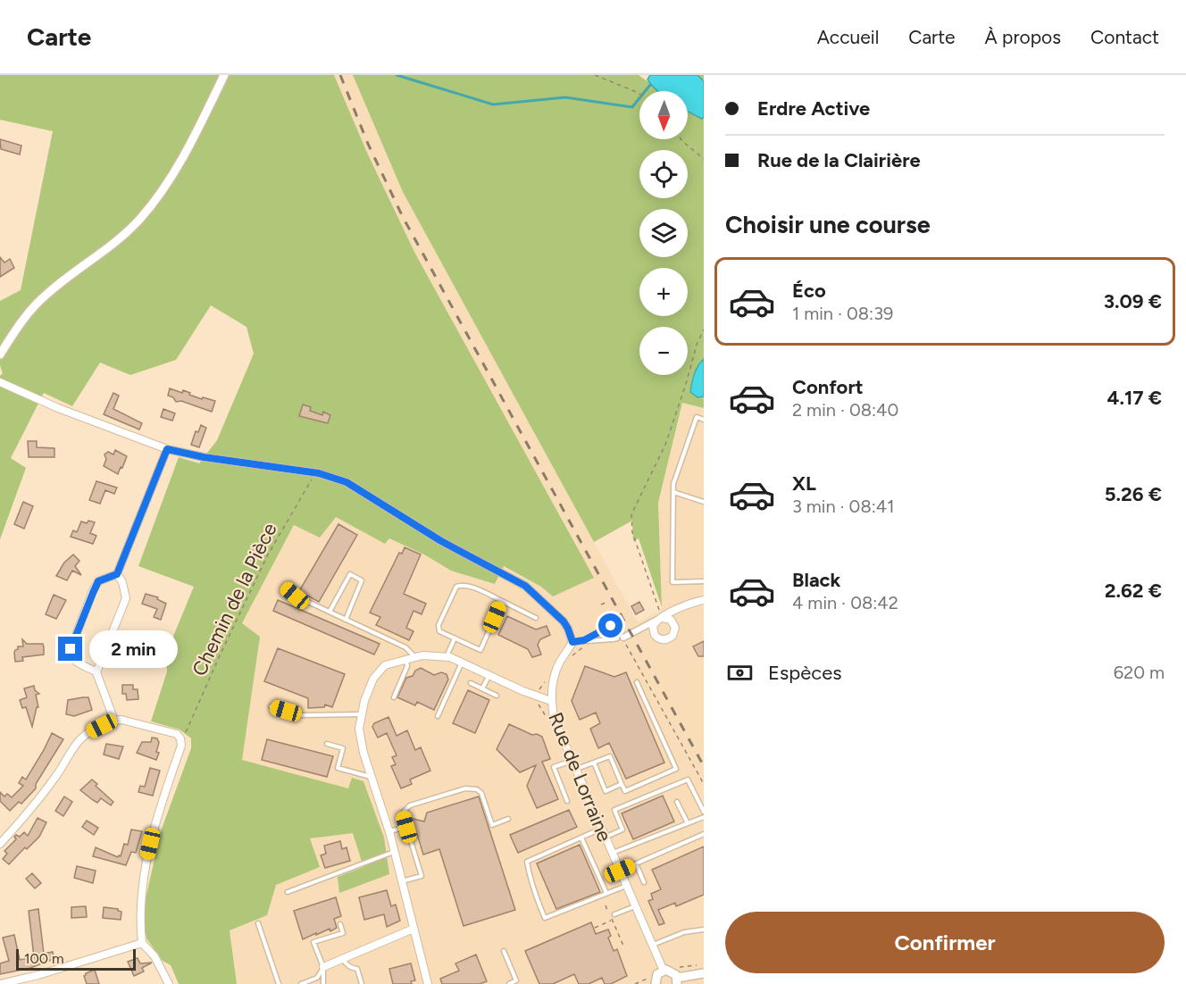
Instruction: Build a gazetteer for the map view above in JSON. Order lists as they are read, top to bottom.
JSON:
{
  "streets": {
    "street": ["Rue de Lorraine"],
    "path": ["Chemin de la Pièce"]
  },
  "scale_bar": "100 m",
  "north": "bottom",
  "page": {
    "header": "Carte",
    "nav": [
      "Accueil",
      "Carte",
      "À propos",
      "Contact"
    ],
    "banner": ["Erdre Active", "Rue de la Clairière"],
    "map_buttons": ["+", "−"],
    "heading": "Choisir une course",
    "list": [
      {
        "name": "Éco",
        "note": "1 min · 08:39",
        "value": "3.09 €"
      },
      {
        "name": "Confort",
        "note": "2 min · 08:40",
        "value": "4.17 €"
      },
      {
        "name": "XL",
        "note": "3 min · 08:41",
        "value": "5.26 €"
      },
      {
        "name": "Black",
        "note": "4 min · 08:42",
        "value": "2.62 €"
      }
    ],
    "bubble": "2 min",
    "pay": ["Espèces", "620 m"],
    "buttons": "Confirmer",
    "scale": "100 m"
  }
}
